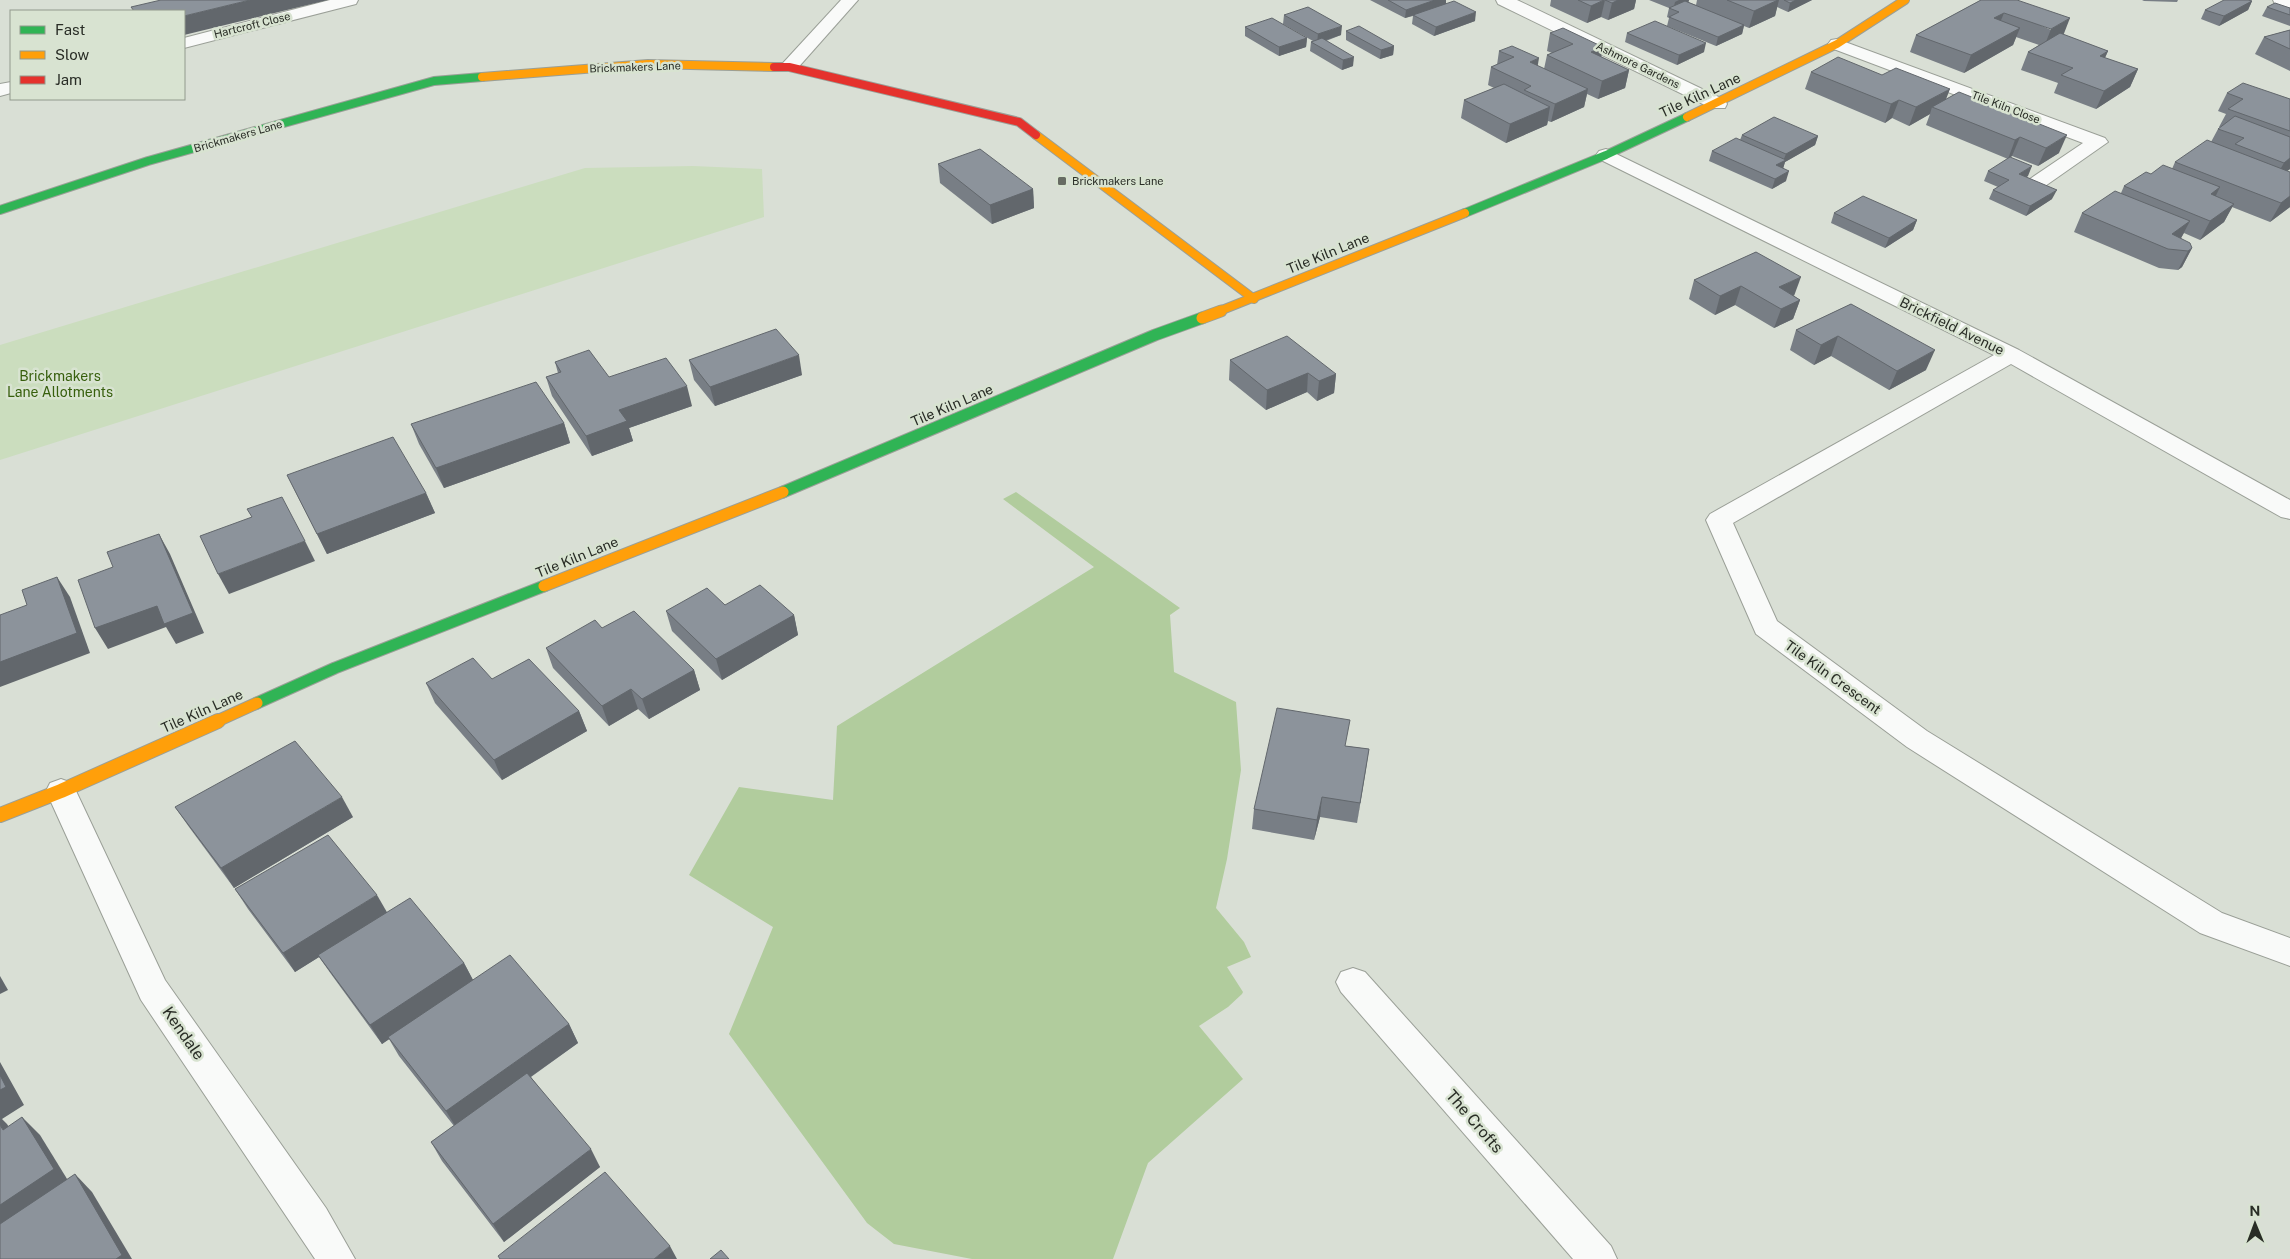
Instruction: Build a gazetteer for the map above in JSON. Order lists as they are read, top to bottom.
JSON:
{
  "streets": {
    "street": [
      "Hartcroft Close",
      "Ashmore Gardens",
      "Brickmakers Lane",
      "Tile Kiln Lane",
      "Tile Kiln Close",
      "Brickfield Avenue",
      "Tile Kiln Crescent",
      "Kendale",
      "The Crofts"
    ]
  },
  "crossings": [
    ["Ashmore Gardens", "Tile Kiln Lane"],
    ["Brickmakers Lane", "Tile Kiln Lane"],
    ["Tile Kiln Lane", "Tile Kiln Close"],
    ["Tile Kiln Lane", "Brickfield Avenue"],
    ["Tile Kiln Lane", "Kendale"],
    ["Brickfield Avenue", "Tile Kiln Crescent"]
  ],
  "parks": ["Brickmakers Lane Allotments"],
  "places": {
    "transit": ["Brickmakers Lane"]
  },
  "legend": ["Fast", "Slow", "Jam"],
  "north": "top"
}
